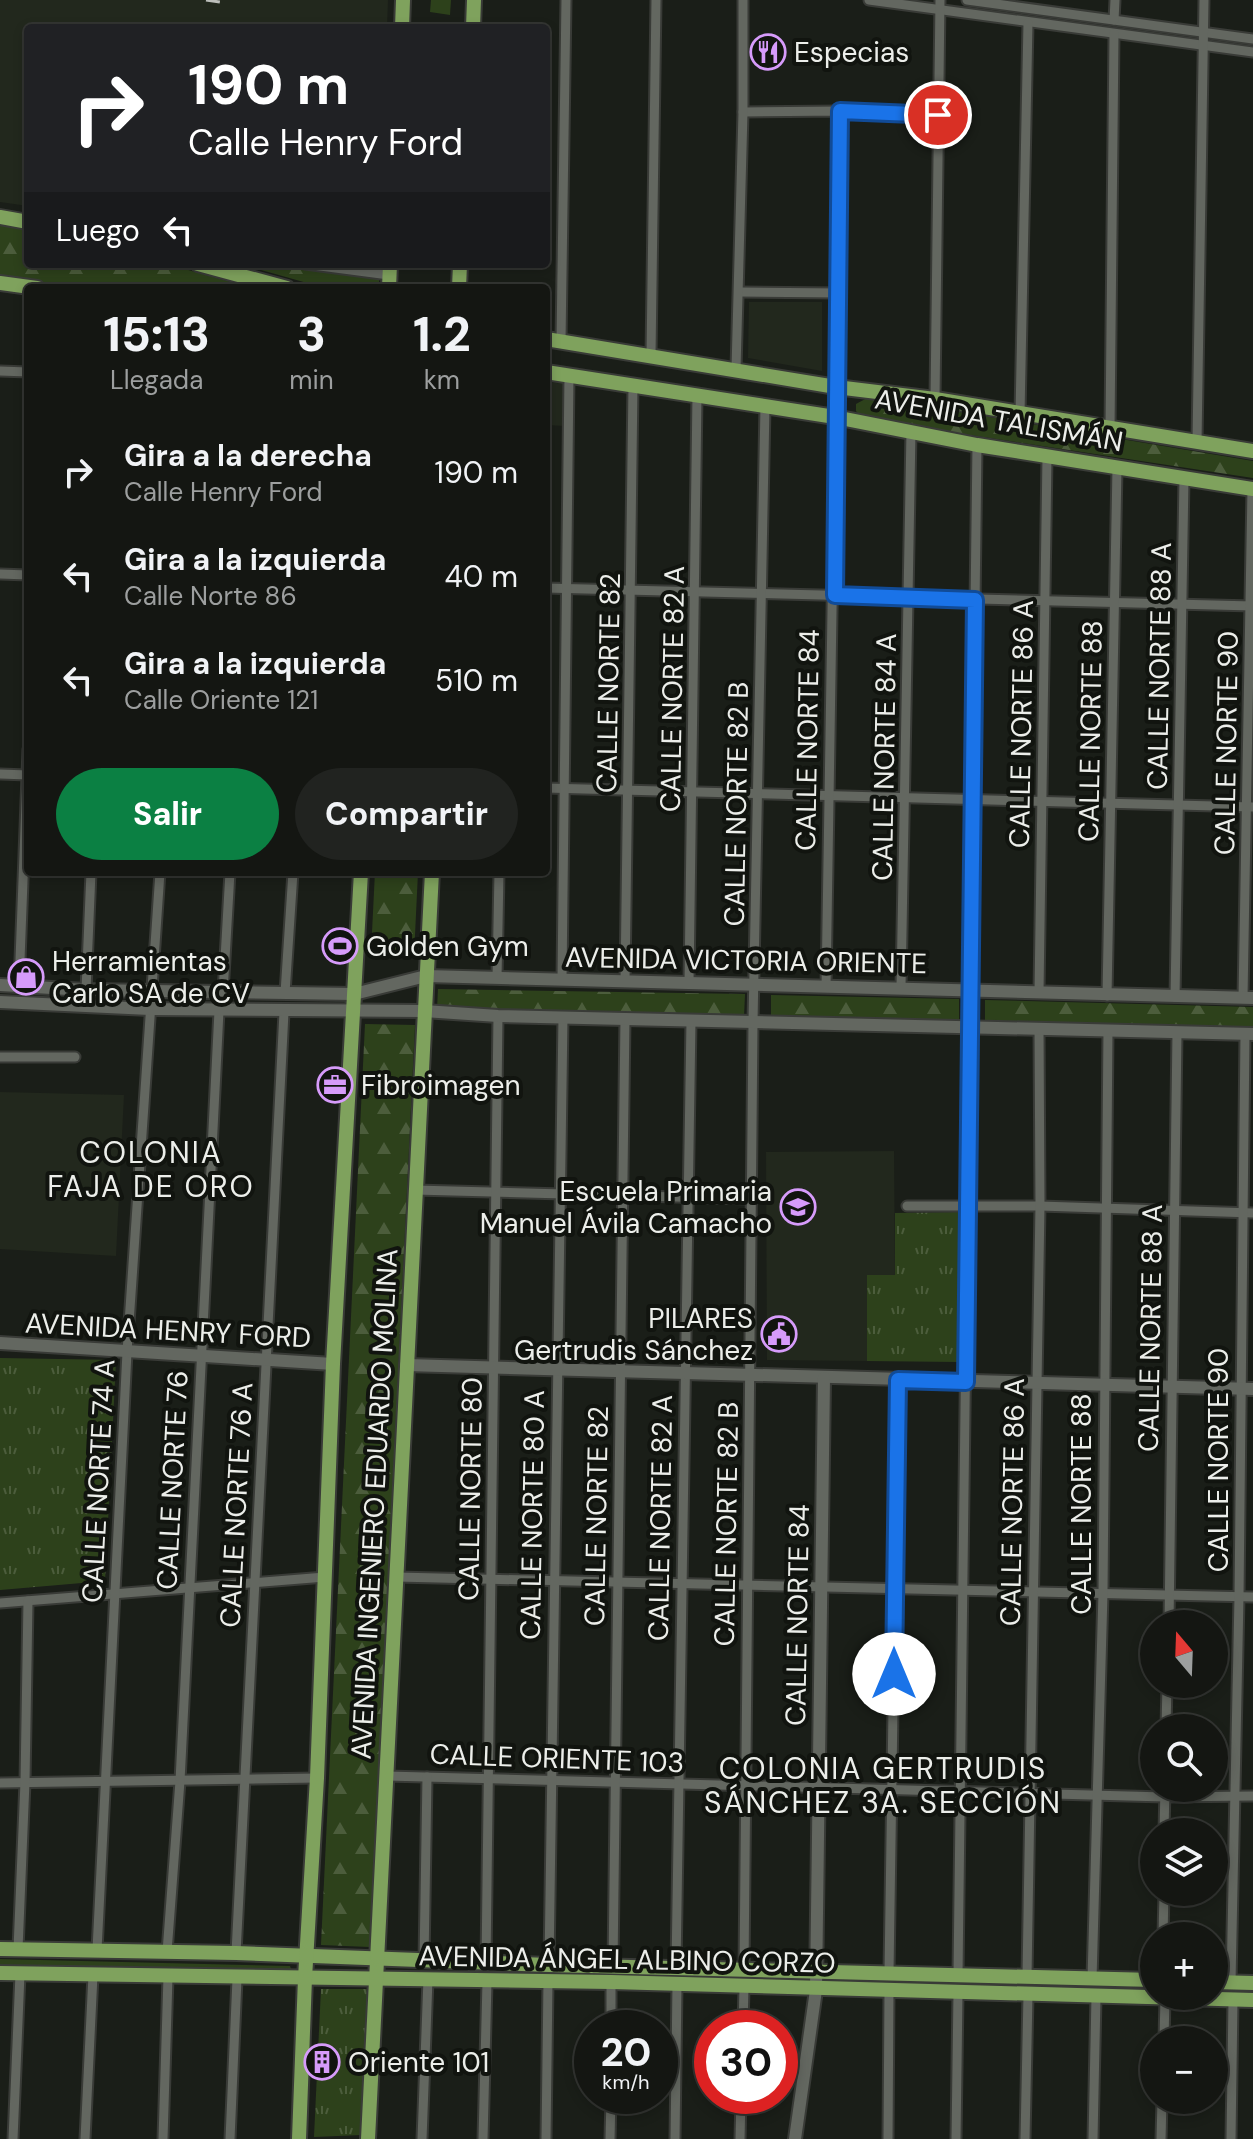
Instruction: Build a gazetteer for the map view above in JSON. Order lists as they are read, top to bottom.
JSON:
{
  "streets": {
    "main road": ["AVENIDA TALISMÁN", "AVENIDA INGENIERO EDUARDO MOLINA", "AVENIDA ÁNGEL ALBINO CORZO"],
    "street": [
      "CALLE NORTE 88 A",
      "CALLE NORTE 82",
      "CALLE NORTE 82 A",
      "CALLE NORTE 86 A",
      "CALLE NORTE 88",
      "CALLE NORTE 84",
      "CALLE NORTE 90",
      "CALLE NORTE 84 A",
      "CALLE NORTE 82 B",
      "AVENIDA VICTORIA ORIENTE",
      "AVENIDA HENRY FORD",
      "CALLE NORTE 76",
      "CALLE NORTE 74 A",
      "CALLE NORTE 80",
      "CALLE NORTE 76 A",
      "CALLE NORTE 80 A",
      "CALLE ORIENTE 103"
    ]
  },
  "crossings": [
    ["AVENIDA TALISMÁN", "CALLE NORTE 88 A"],
    ["AVENIDA TALISMÁN", "CALLE NORTE 82"],
    ["AVENIDA TALISMÁN", "CALLE NORTE 82 A"],
    ["AVENIDA TALISMÁN", "CALLE NORTE 86 A"],
    ["AVENIDA TALISMÁN", "CALLE NORTE 88"],
    ["AVENIDA TALISMÁN", "CALLE NORTE 84"],
    ["AVENIDA TALISMÁN", "CALLE NORTE 90"],
    ["AVENIDA TALISMÁN", "CALLE NORTE 84 A"],
    ["AVENIDA TALISMÁN", "CALLE NORTE 82 B"],
    ["CALLE NORTE 88 A", "AVENIDA VICTORIA ORIENTE"],
    ["CALLE NORTE 82", "AVENIDA VICTORIA ORIENTE"],
    ["CALLE NORTE 82", "CALLE ORIENTE 103"],
    ["CALLE NORTE 82", "AVENIDA ÁNGEL ALBINO CORZO"],
    ["CALLE NORTE 82 A", "AVENIDA VICTORIA ORIENTE"],
    ["CALLE NORTE 82 A", "CALLE ORIENTE 103"],
    ["CALLE NORTE 82 A", "AVENIDA ÁNGEL ALBINO CORZO"],
    ["CALLE NORTE 86 A", "AVENIDA VICTORIA ORIENTE"],
    ["CALLE NORTE 86 A", "CALLE ORIENTE 103"],
    ["CALLE NORTE 86 A", "AVENIDA ÁNGEL ALBINO CORZO"],
    ["CALLE NORTE 88", "AVENIDA VICTORIA ORIENTE"],
    ["CALLE NORTE 88", "CALLE ORIENTE 103"],
    ["CALLE NORTE 88", "AVENIDA ÁNGEL ALBINO CORZO"],
    ["CALLE NORTE 84", "AVENIDA VICTORIA ORIENTE"],
    ["CALLE NORTE 84", "CALLE ORIENTE 103"],
    ["CALLE NORTE 84", "AVENIDA ÁNGEL ALBINO CORZO"],
    ["CALLE NORTE 90", "AVENIDA VICTORIA ORIENTE"],
    ["CALLE NORTE 90", "CALLE ORIENTE 103"],
    ["CALLE NORTE 84 A", "AVENIDA VICTORIA ORIENTE"],
    ["CALLE NORTE 82 B", "AVENIDA VICTORIA ORIENTE"],
    ["CALLE NORTE 82 B", "CALLE ORIENTE 103"],
    ["CALLE NORTE 82 B", "AVENIDA ÁNGEL ALBINO CORZO"],
    ["AVENIDA VICTORIA ORIENTE", "CALLE NORTE 74 A"],
    ["AVENIDA VICTORIA ORIENTE", "AVENIDA INGENIERO EDUARDO MOLINA"],
    ["AVENIDA HENRY FORD", "CALLE NORTE 76"],
    ["AVENIDA HENRY FORD", "CALLE NORTE 74 A"],
    ["AVENIDA HENRY FORD", "AVENIDA INGENIERO EDUARDO MOLINA"],
    ["AVENIDA HENRY FORD", "CALLE NORTE 76 A"],
    ["CALLE NORTE 76", "AVENIDA ÁNGEL ALBINO CORZO"],
    ["CALLE NORTE 74 A", "AVENIDA ÁNGEL ALBINO CORZO"],
    ["CALLE NORTE 80", "CALLE ORIENTE 103"],
    ["CALLE NORTE 80", "AVENIDA ÁNGEL ALBINO CORZO"],
    ["AVENIDA INGENIERO EDUARDO MOLINA", "CALLE ORIENTE 103"],
    ["AVENIDA INGENIERO EDUARDO MOLINA", "AVENIDA ÁNGEL ALBINO CORZO"],
    ["CALLE NORTE 76 A", "AVENIDA ÁNGEL ALBINO CORZO"],
    ["CALLE NORTE 80 A", "CALLE ORIENTE 103"],
    ["CALLE NORTE 80 A", "AVENIDA ÁNGEL ALBINO CORZO"]
  ],
  "districts": ["COLONIA FAJA DE ORO", "COLONIA GERTRUDIS SÁNCHEZ 3A. SECCIÓN"],
  "places": {
    "restaurant": ["Especias"],
    "sports": ["Golden Gym"],
    "shop": ["Herramientas Carlo SA de CV"],
    "office": ["Fibroimagen"],
    "school or university": ["Escuela Primaria Manuel Ávila Camacho"],
    "public building": ["PILARES Gertrudis Sánchez"],
    "building": ["Oriente 101"]
  },
  "north": "top",
  "page": {
    "turn": ["190 m", "Calle Henry Ford"],
    "then": "Luego",
    "eta": [
      "15:13",
      "Llegada",
      "3",
      "min",
      "1.2",
      "km"
    ],
    "list": [
      {
        "name": "Gira a la derecha",
        "note": "Calle Henry Ford",
        "value": "190 m"
      },
      {
        "name": "Gira a la izquierda",
        "note": "Calle Norte 86",
        "value": "40 m"
      },
      {
        "name": "Gira a la izquierda",
        "note": "Calle Oriente 121",
        "value": "510 m"
      }
    ],
    "buttons": ["Salir", "Compartir"],
    "map_buttons": ["+", "−"],
    "speed": "20 km/h",
    "limit": "30"
  }
}
